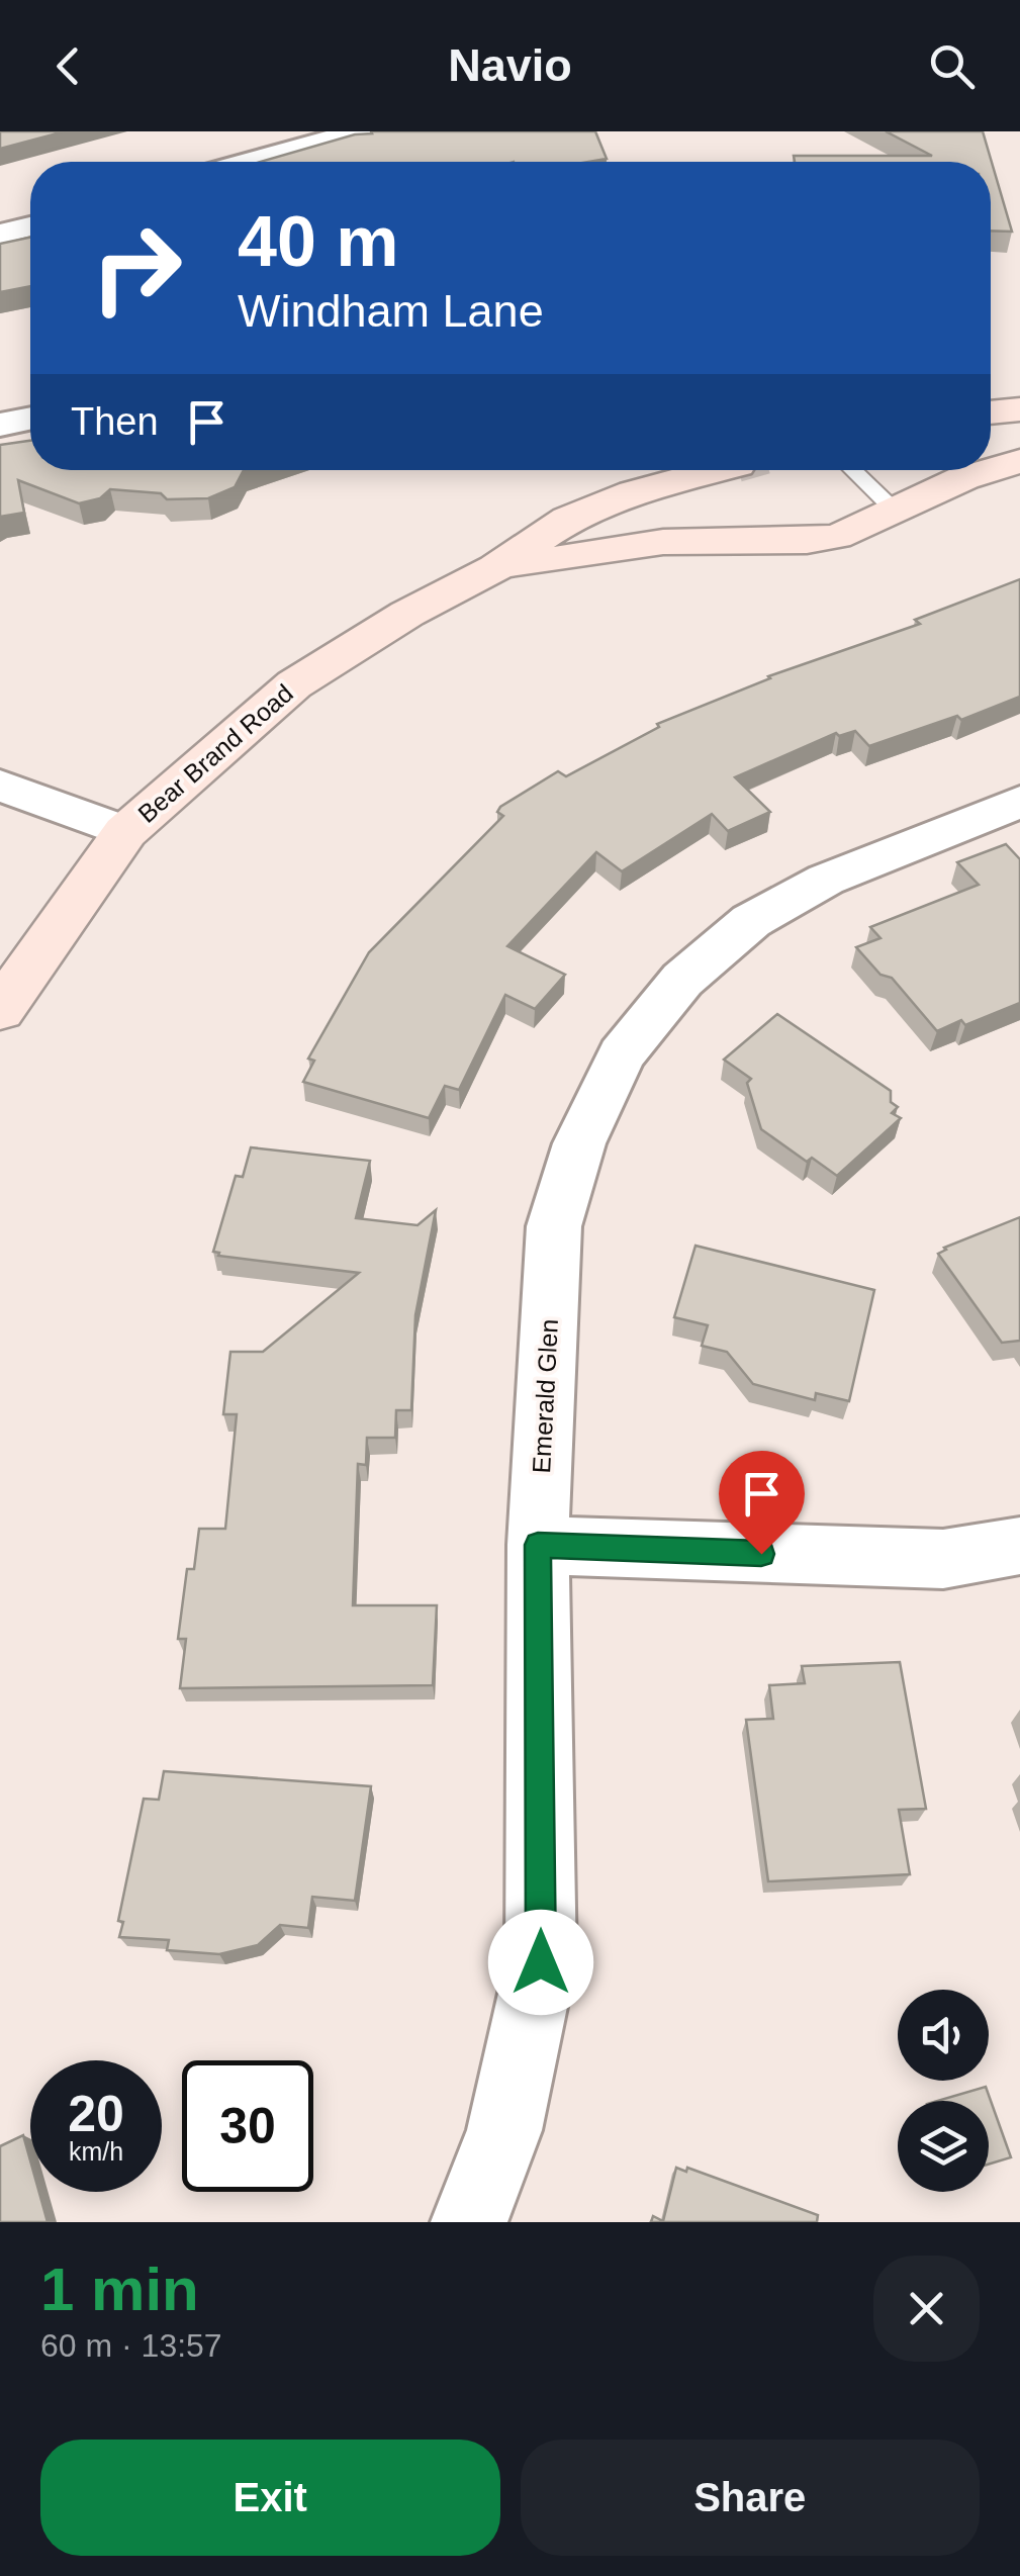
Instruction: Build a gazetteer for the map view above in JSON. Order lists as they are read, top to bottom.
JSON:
{
  "streets": {
    "street": ["Bear Brand Road", "Emerald Glen"]
  },
  "page": {
    "header": "Navio",
    "turn": ["40 m", "Windham Lane"],
    "then": "Then",
    "speed": "20 km/h",
    "limit": "30",
    "heading": ["1 min", "60 m · 13:57"],
    "buttons": ["Exit", "Share"]
  }
}
